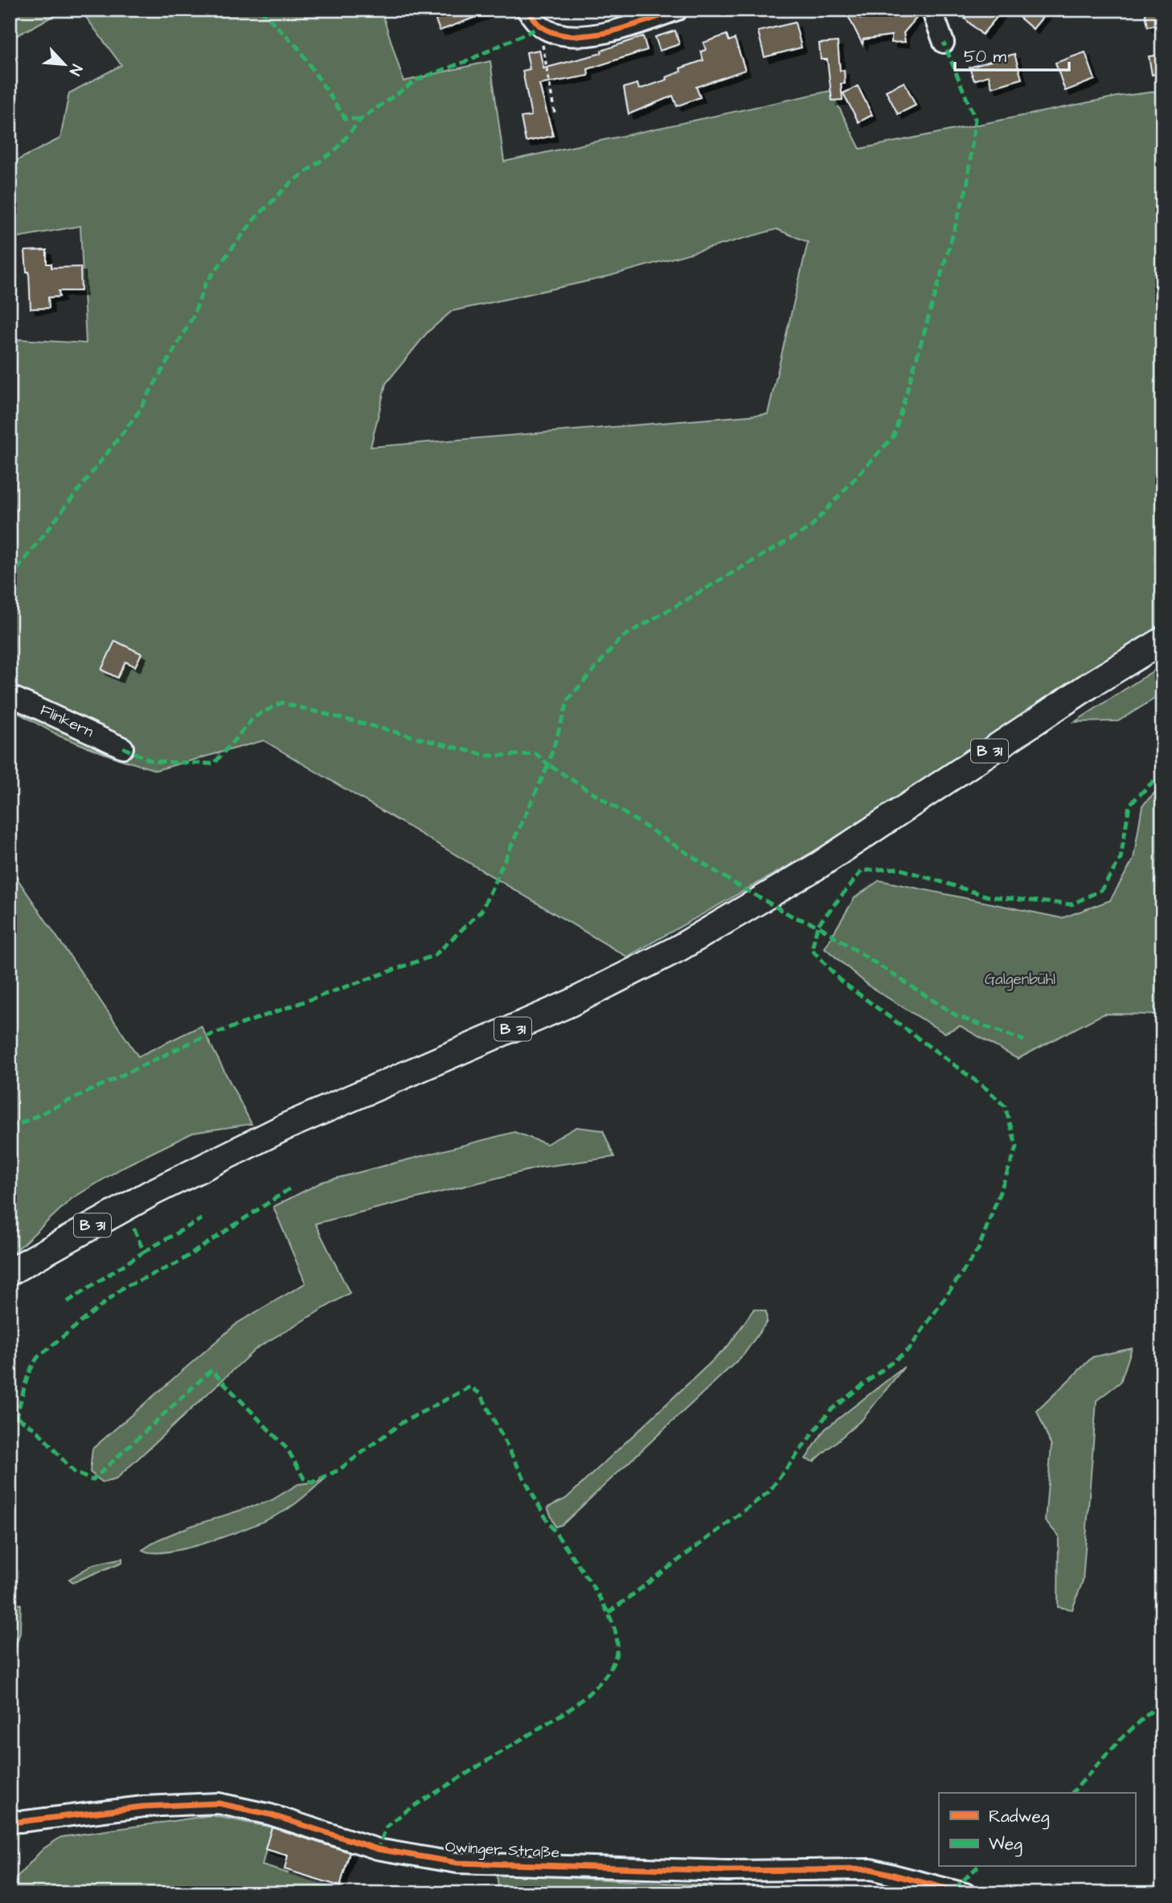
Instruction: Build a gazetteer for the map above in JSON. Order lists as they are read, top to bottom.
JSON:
{
  "streets": {
    "main road": ["B 31"],
    "street": ["Flinkern", "Owinger Straße"]
  },
  "parks": ["Galgenbühl"],
  "legend": ["Radweg", "Weg"],
  "scale_bar": "50 m",
  "north": "bottom right"
}
